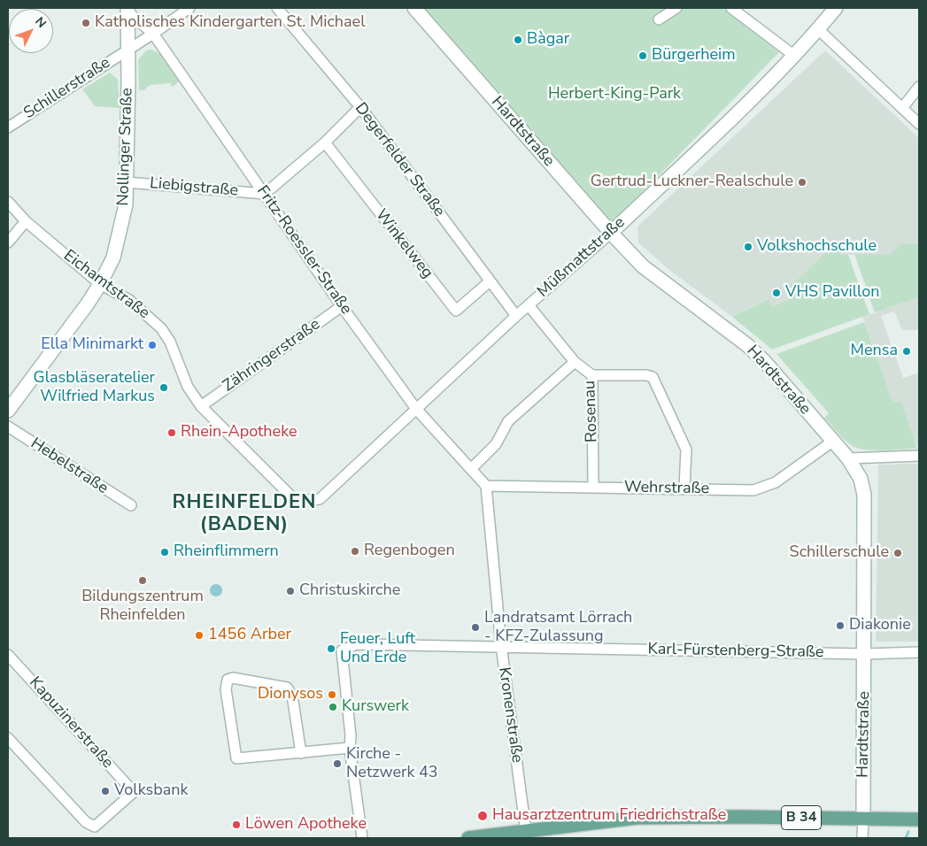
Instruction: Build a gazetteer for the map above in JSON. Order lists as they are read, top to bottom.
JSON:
{
  "streets": {
    "main road": ["B 34"],
    "street": [
      "Schillerstraße",
      "Hardtstraße",
      "Nollinger Straße",
      "Degerfelder Straße",
      "Liebigstraße",
      "Winkelweg",
      "Fritz-Roessler-Straße",
      "Müßmattstraße",
      "Eichamtstraße",
      "Zähringerstraße",
      "Rosenau",
      "Hebelstraße",
      "Wehrstraße",
      "Karl-Fürstenberg-Straße",
      "Kronenstraße",
      "Kapuzinerstraße"
    ]
  },
  "crossings": [
    ["Schillerstraße", "Nollinger Straße"],
    ["Schillerstraße", "Fritz-Roessler-Straße"],
    ["Hardtstraße", "Müßmattstraße"],
    ["Hardtstraße", "Wehrstraße"],
    ["Hardtstraße", "Karl-Fürstenberg-Straße"],
    ["Hardtstraße", "B 34"],
    ["Nollinger Straße", "Liebigstraße"],
    ["Nollinger Straße", "Fritz-Roessler-Straße"],
    ["Nollinger Straße", "Eichamtstraße"],
    ["Degerfelder Straße", "Winkelweg"],
    ["Degerfelder Straße", "Müßmattstraße"],
    ["Liebigstraße", "Fritz-Roessler-Straße"],
    ["Fritz-Roessler-Straße", "Müßmattstraße"],
    ["Fritz-Roessler-Straße", "Zähringerstraße"],
    ["Fritz-Roessler-Straße", "Wehrstraße"],
    ["Fritz-Roessler-Straße", "Kronenstraße"],
    ["Müßmattstraße", "Eichamtstraße"],
    ["Müßmattstraße", "Rosenau"],
    ["Eichamtstraße", "Zähringerstraße"],
    ["Rosenau", "Wehrstraße"],
    ["Wehrstraße", "Kronenstraße"],
    ["Karl-Fürstenberg-Straße", "Kronenstraße"],
    ["Kronenstraße", "B 34"]
  ],
  "districts": ["RHEINFELDEN (BADEN)"],
  "parks": ["Herbert-King-Park"],
  "places": [
    "Katholisches Kindergarten St. Michael",
    "Bàgar",
    "Bürgerheim",
    "Gertrud-Luckner-Realschule",
    "Volkshochschule",
    "VHS Pavillon",
    "Ella Minimarkt",
    "Mensa",
    "Glasbläseratelier Wilfried Markus",
    "Rhein-Apotheke",
    "Regenbogen",
    "Rheinflimmern",
    "Schillerschule",
    "Bildungszentrum Rheinfelden",
    "Christuskirche",
    "Diakonie",
    "Landratsamt Lörrach - KFZ-Zulassung",
    "1456 Arber",
    "Feuer, Luft Und Erde",
    "Dionysos",
    "Kurswerk",
    "Kirche - Netzwerk 43",
    "Volksbank",
    "Hausarztzentrum Friedrichstraße",
    "Löwen Apotheke"
  ],
  "north": "top right"
}
